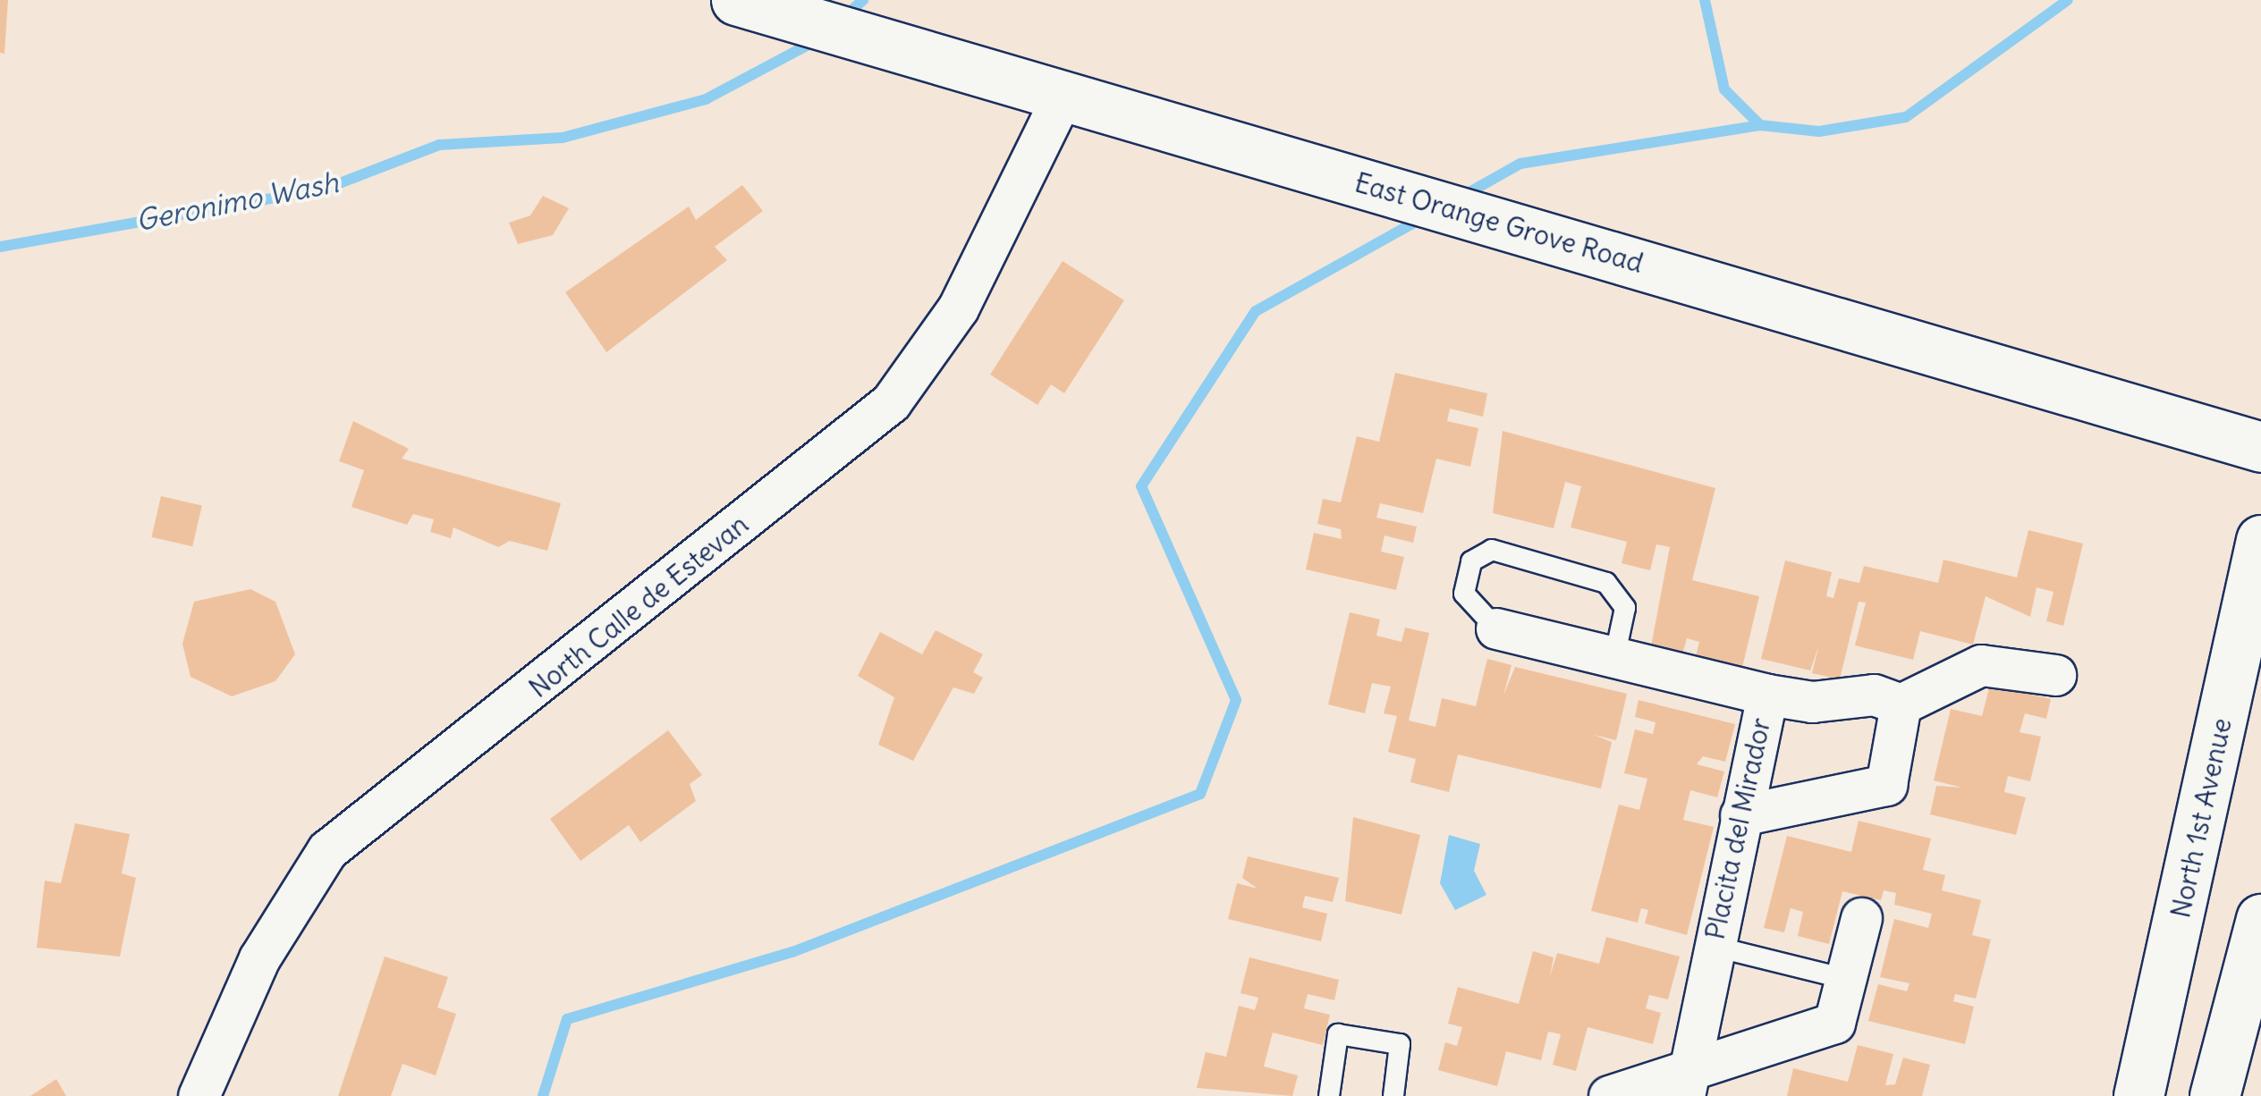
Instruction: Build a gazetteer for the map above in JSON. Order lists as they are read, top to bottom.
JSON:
{
  "streets": {
    "main road": ["East Orange Grove Road", "North 1st Avenue"],
    "street": ["North Calle de Estevan", "Placita del Mirador"]
  },
  "crossings": [
    ["East Orange Grove Road", "North Calle de Estevan"]
  ],
  "water": ["Geronimo Wash"]
}
